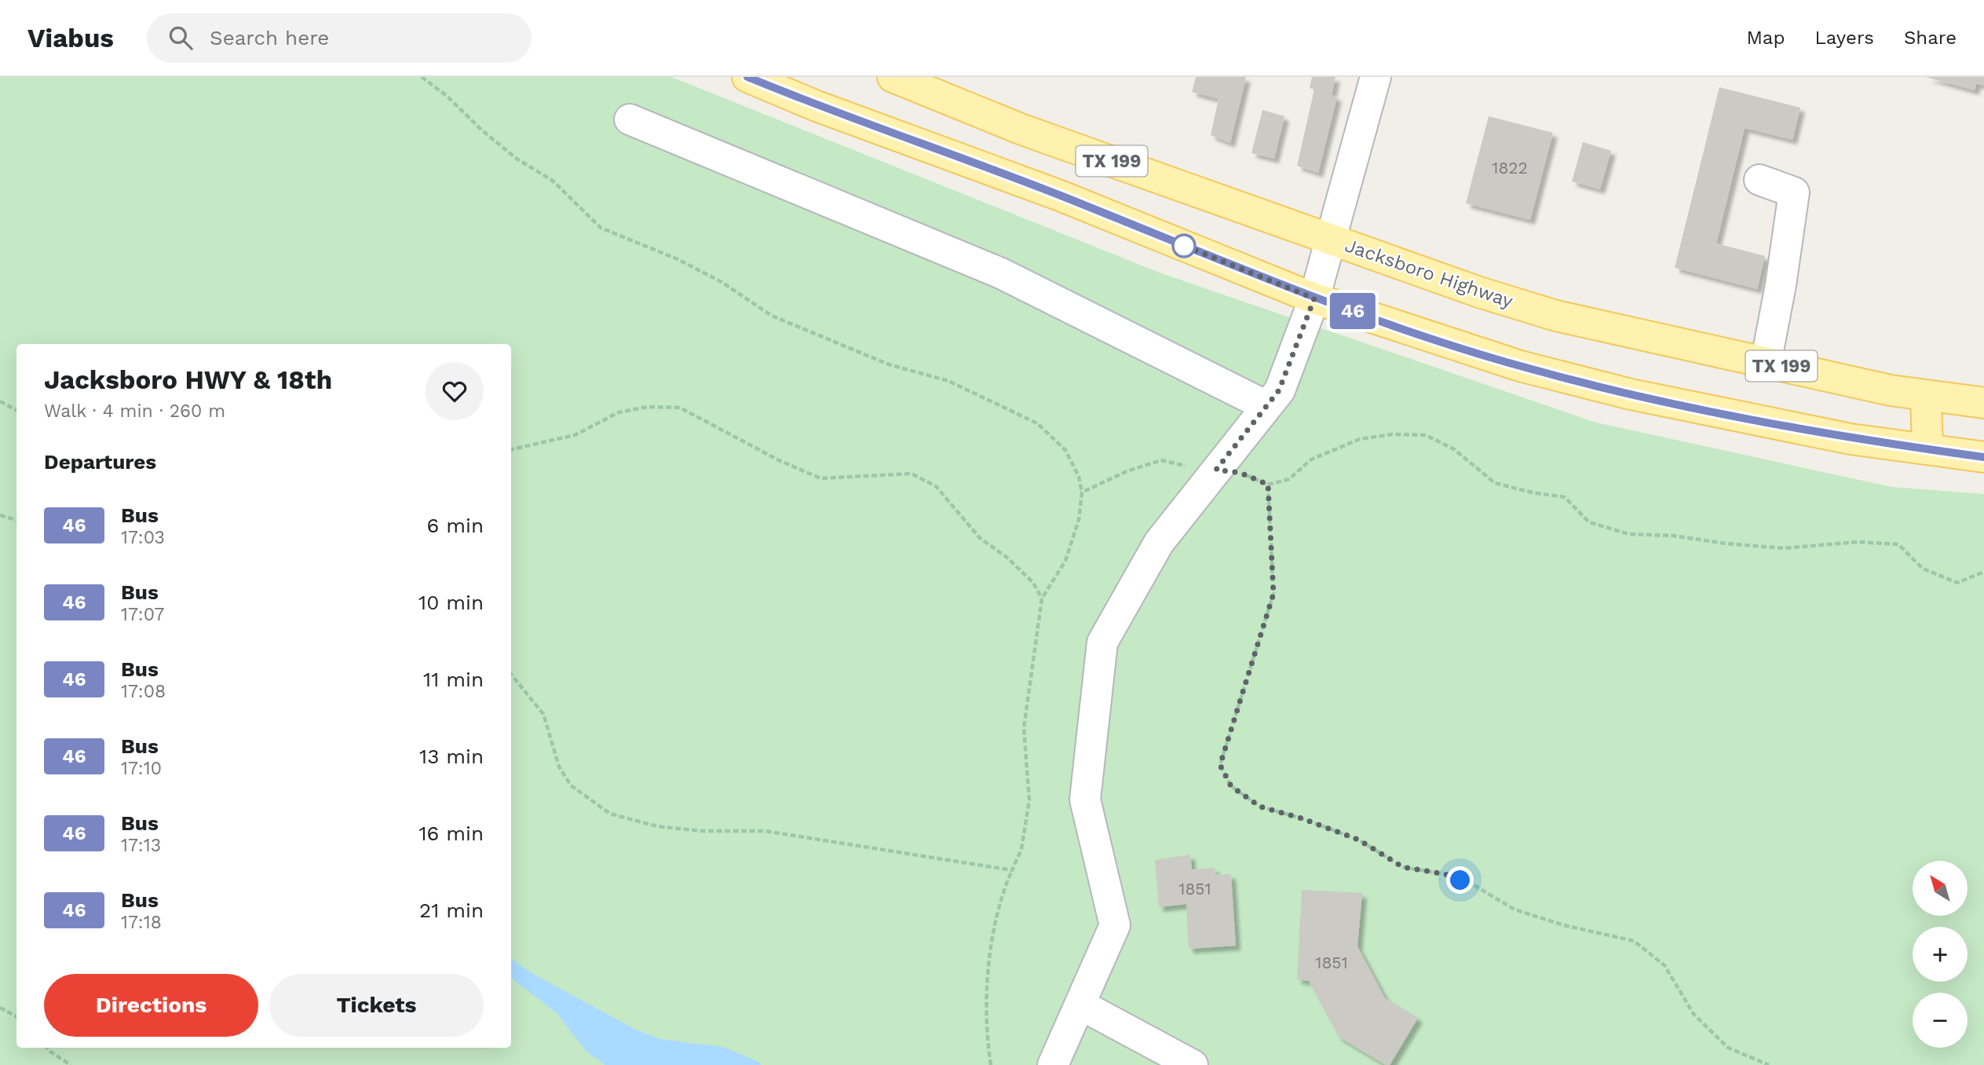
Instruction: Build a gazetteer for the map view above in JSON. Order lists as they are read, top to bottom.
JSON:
{
  "streets": {
    "main road": ["TX 199", "Jacksboro Highway"]
  },
  "lines": ["bus line 46"],
  "house_numbers": ["1822", "1851", "1851"],
  "north": "top left",
  "page": {
    "header": "Viabus",
    "search": "Search here",
    "nav": ["Map", "Layers", "Share"],
    "on_map": "46",
    "heading": [
      ["Jacksboro HWY & 18th", "Walk · 4 min · 260 m"],
      "Departures"
    ],
    "list": [
      {
        "mark": "46",
        "name": "Bus",
        "note": "17:03",
        "value": "6 min"
      },
      {
        "mark": "46",
        "name": "Bus",
        "note": "17:07",
        "value": "10 min"
      },
      {
        "mark": "46",
        "name": "Bus",
        "note": "17:08",
        "value": "11 min"
      },
      {
        "mark": "46",
        "name": "Bus",
        "note": "17:10",
        "value": "13 min"
      },
      {
        "mark": "46",
        "name": "Bus",
        "note": "17:13",
        "value": "16 min"
      },
      {
        "mark": "46",
        "name": "Bus",
        "note": "17:18",
        "value": "21 min"
      }
    ],
    "map_buttons": ["+", "−"],
    "buttons": ["Directions", "Tickets"]
  }
}
